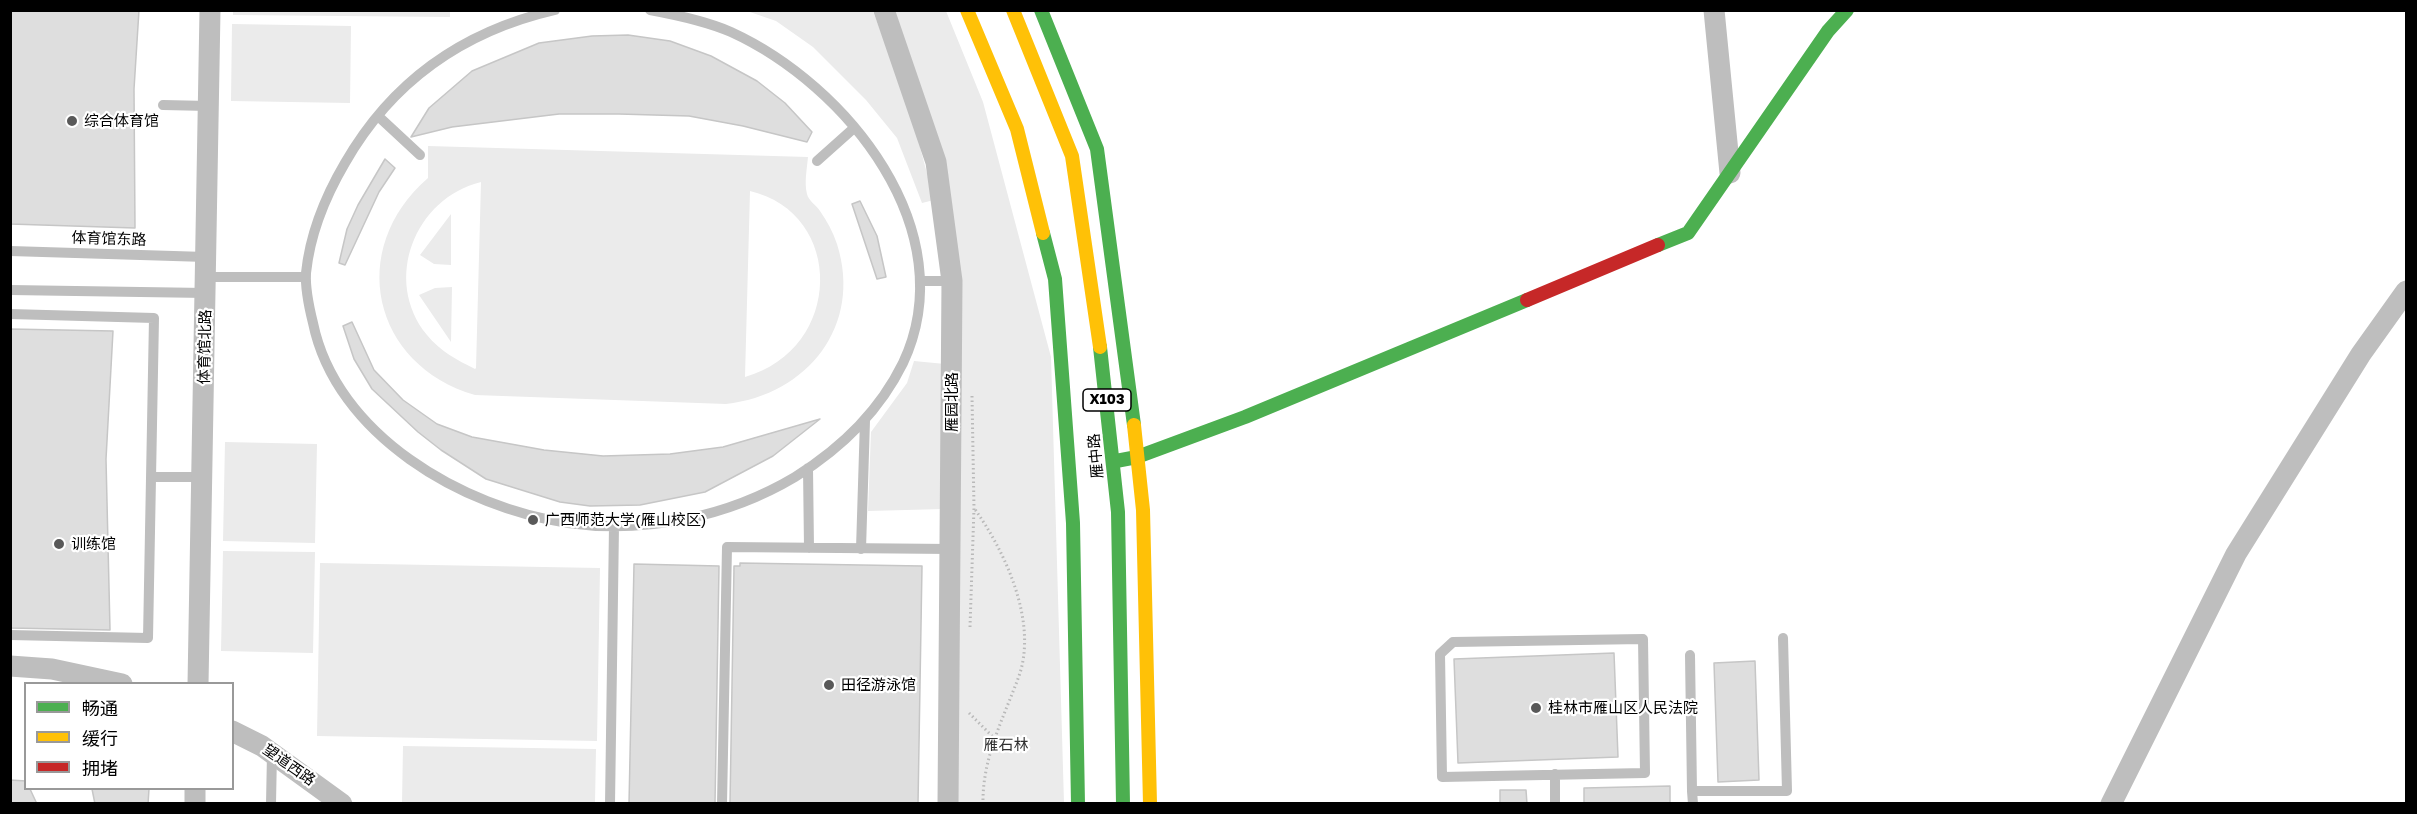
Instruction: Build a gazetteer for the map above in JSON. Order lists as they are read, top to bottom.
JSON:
{
  "streets": {
    "street": [
      "体育馆北路",
      "X103",
      "雁园北路",
      "雁中路",
      "望道西路"
    ],
    "lane": ["体育馆东路"]
  },
  "crossings": [
    ["体育馆东路", "体育馆北路"]
  ],
  "parks": ["雁石林"],
  "places": [
    "综合体育馆",
    "广西师范大学(雁山校区)",
    "训练馆",
    "田径游泳馆",
    "桂林市雁山区人民法院"
  ],
  "legend": ["畅通", "缓行", "拥堵"]
}
